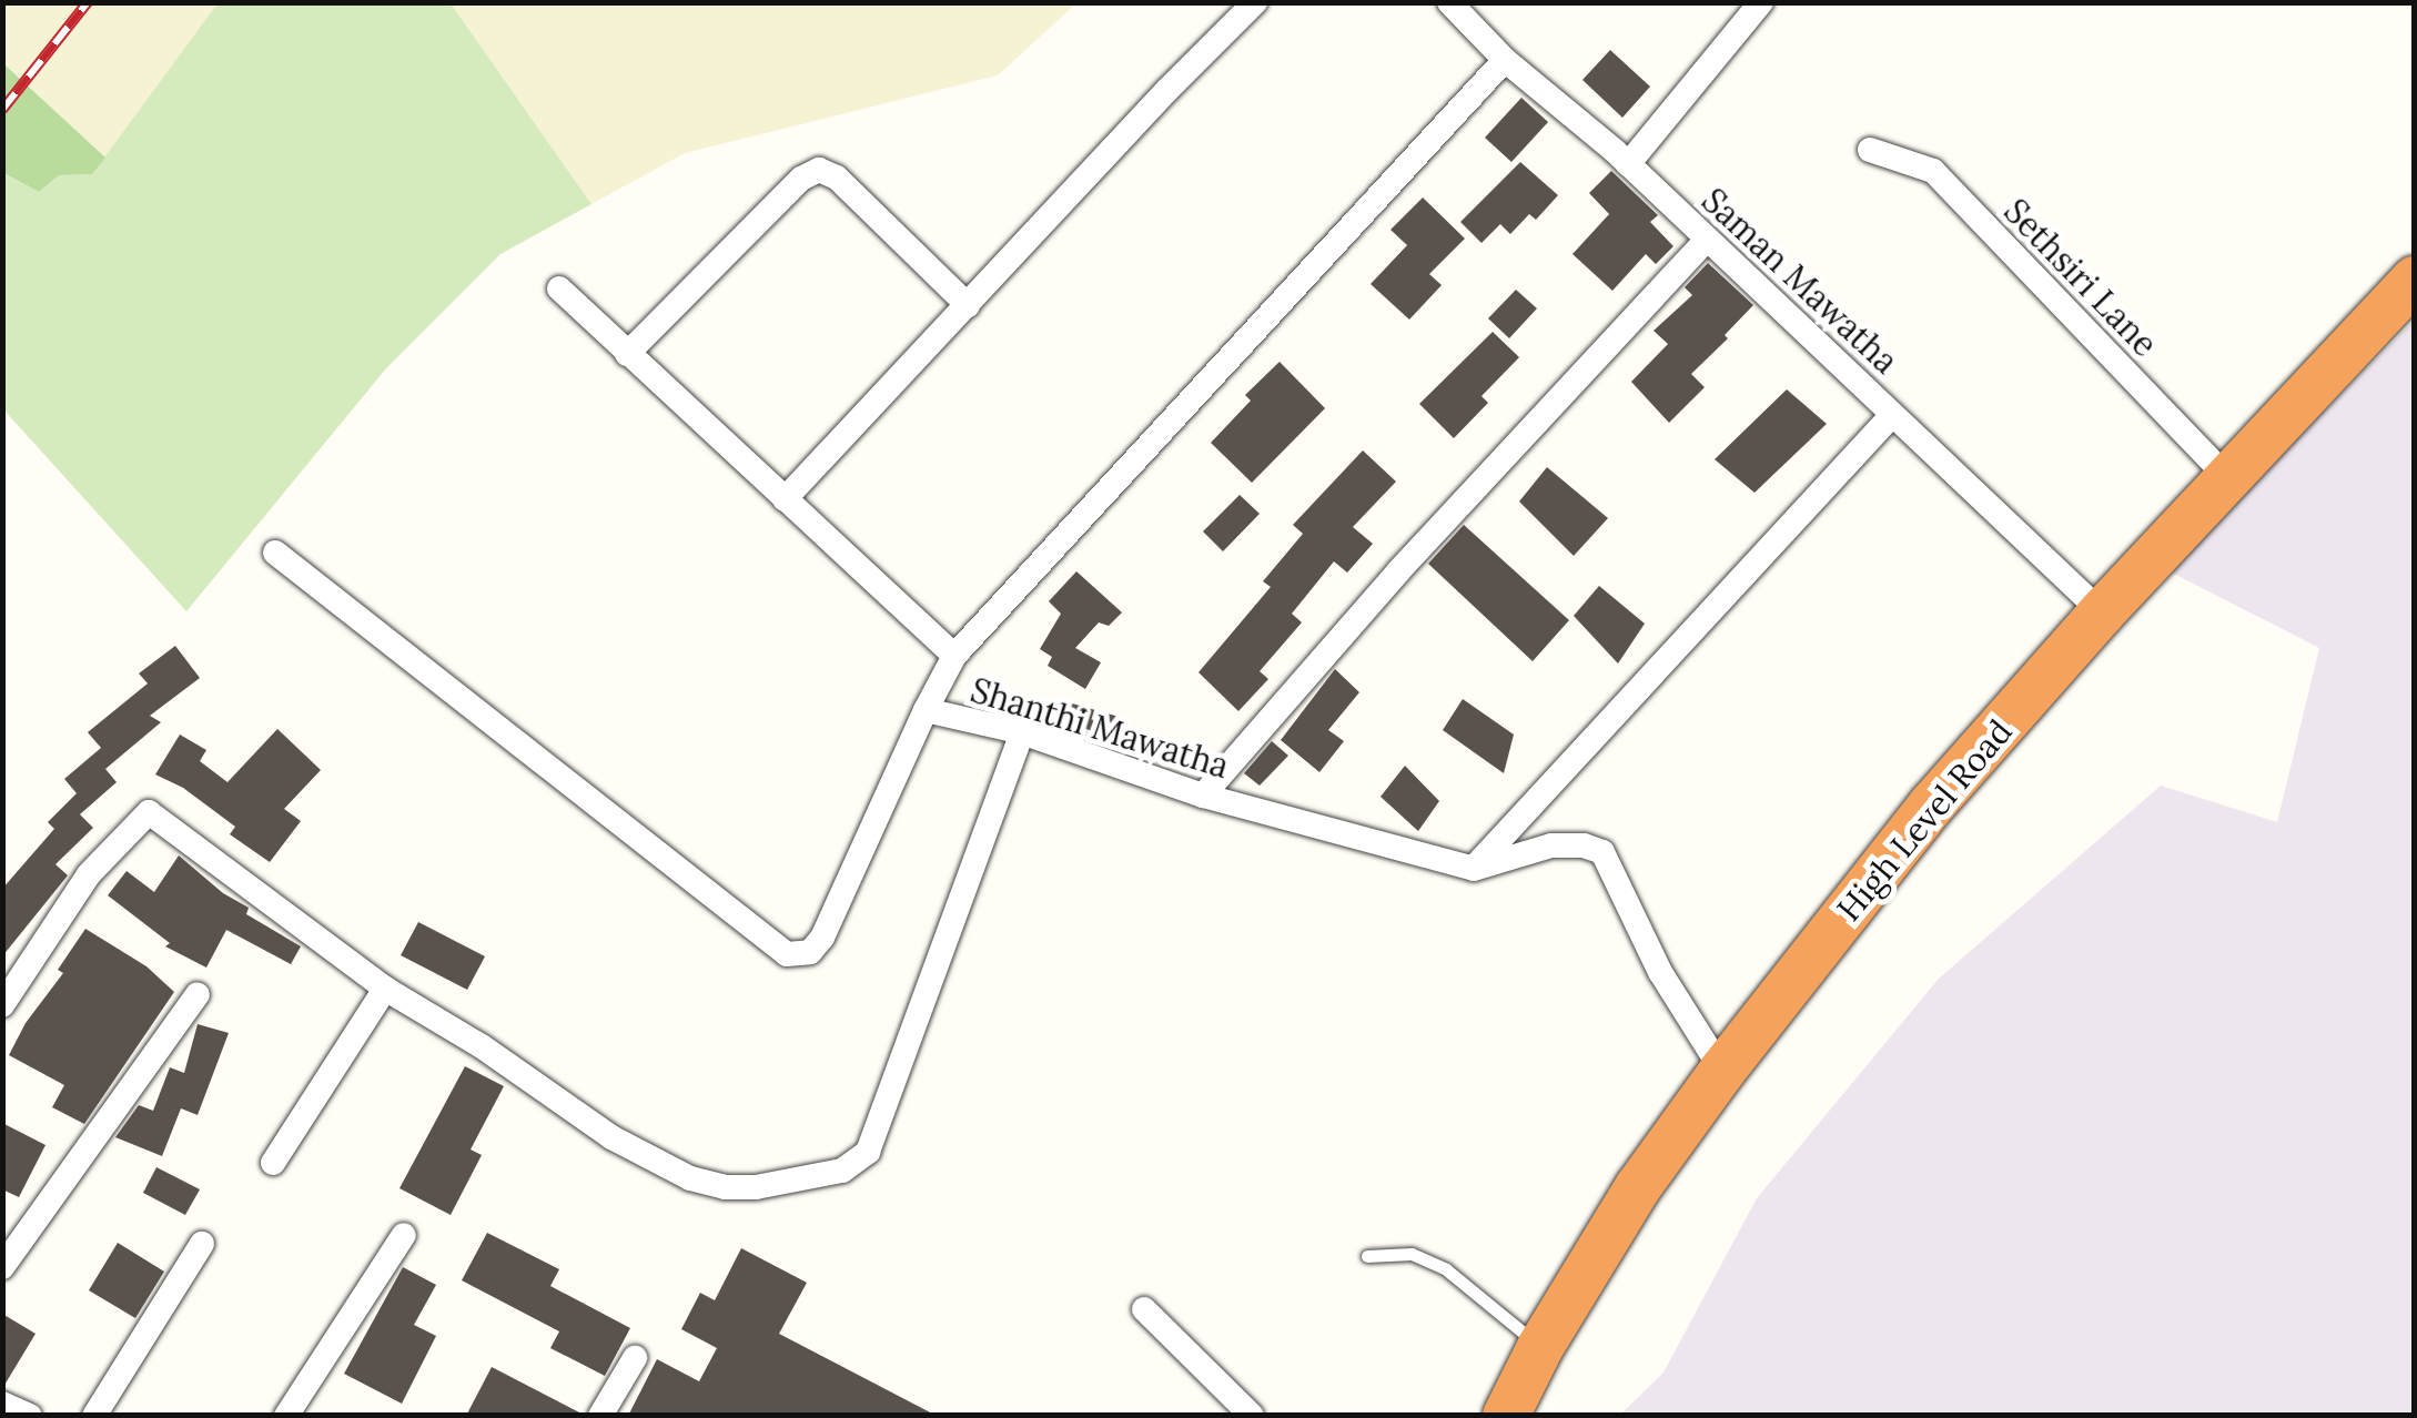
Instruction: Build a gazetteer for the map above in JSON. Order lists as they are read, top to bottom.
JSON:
{
  "streets": {
    "highway": ["High Level Road"],
    "street": ["Sethsiri Lane", "Saman Mawatha", "Shanthi Mawatha"]
  },
  "crossings": [
    ["Sethsiri Lane", "High Level Road"],
    ["Saman Mawatha", "High Level Road"]
  ]
}
